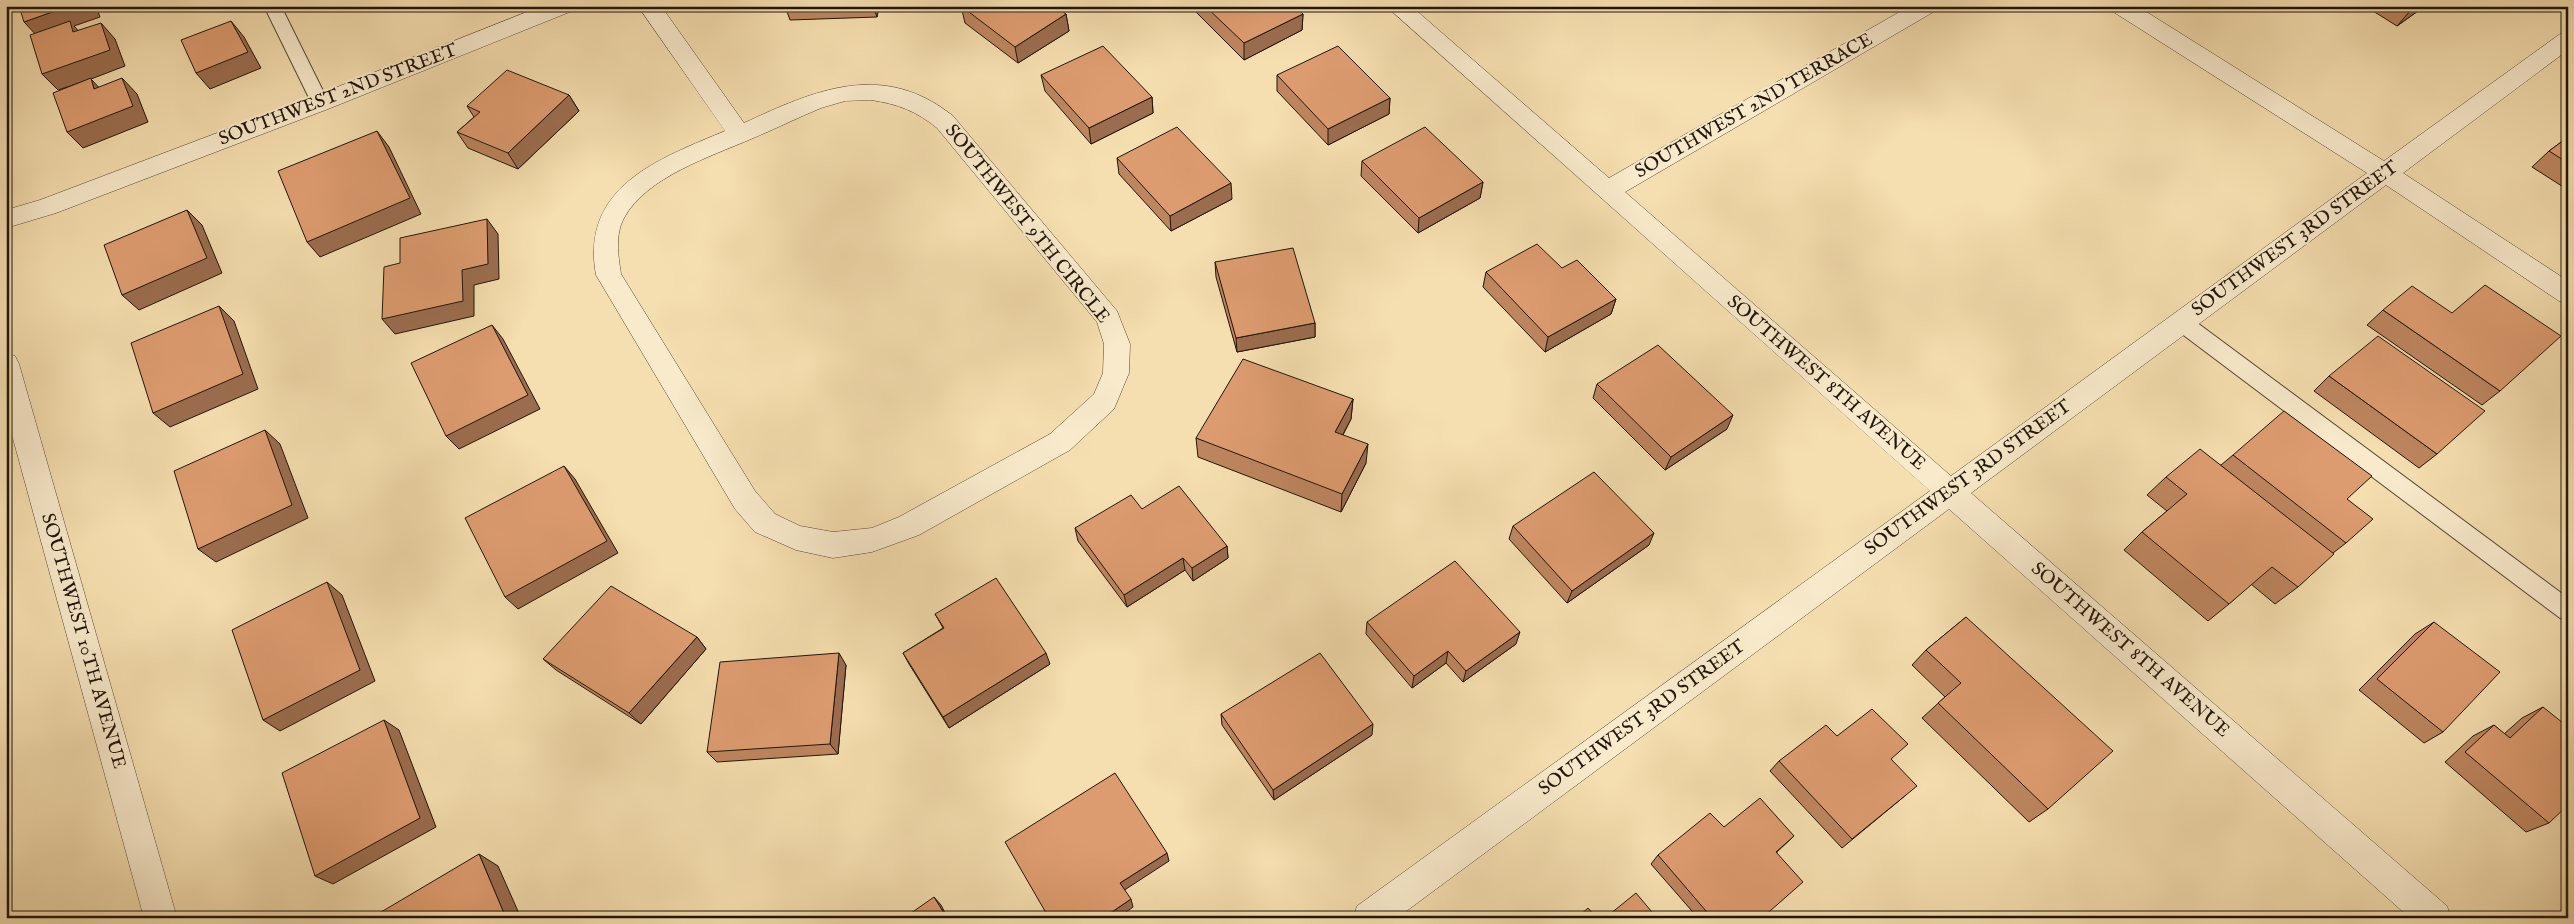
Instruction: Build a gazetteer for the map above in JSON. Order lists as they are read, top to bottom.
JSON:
{
  "streets": {
    "street": [
      "SOUTHWEST 2ND STREET",
      "SOUTHWEST 2ND TERRACE",
      "SOUTHWEST 9TH CIRCLE",
      "SOUTHWEST 3RD STREET",
      "SOUTHWEST 8TH AVENUE",
      "SOUTHWEST 10TH AVENUE"
    ]
  },
  "crossings": [
    ["SOUTHWEST 2ND TERRACE", "SOUTHWEST 8TH AVENUE"],
    ["SOUTHWEST 3RD STREET", "SOUTHWEST 8TH AVENUE"]
  ]
}
